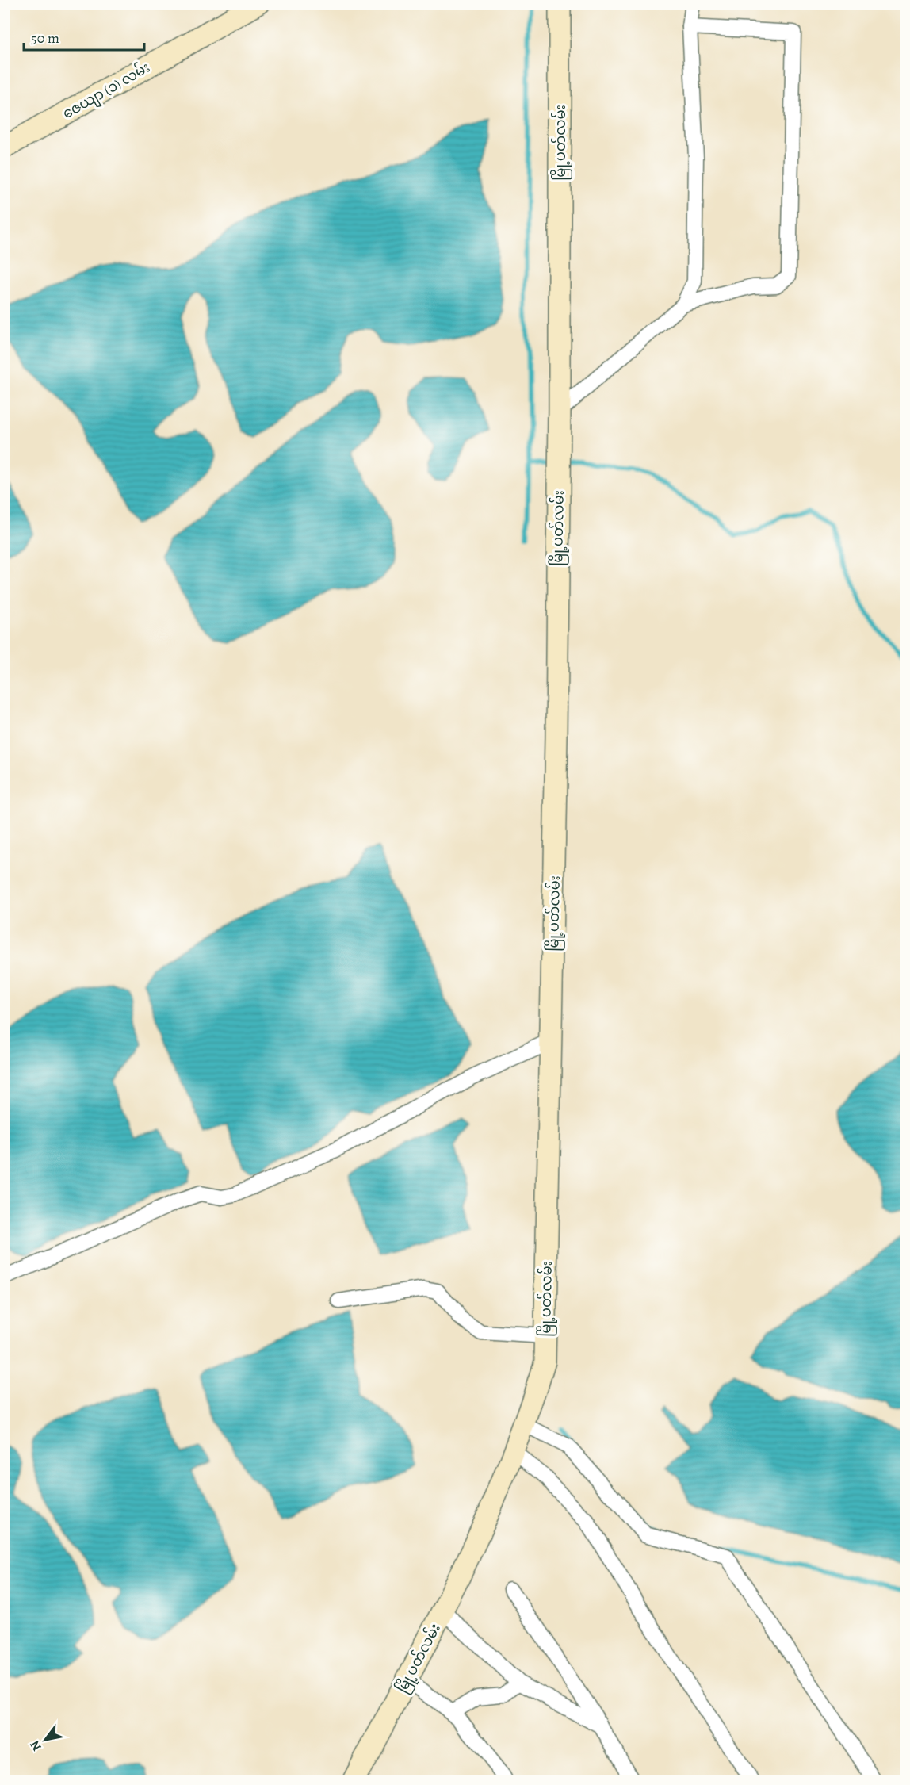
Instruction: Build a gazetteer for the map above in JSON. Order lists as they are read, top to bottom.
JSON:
{
  "streets": {
    "main road": ["ဇေယျာ (၁) လမ်း", "မြို့ပတ်လမ်း"]
  },
  "scale_bar": "50 m",
  "north": "bottom left"
}
